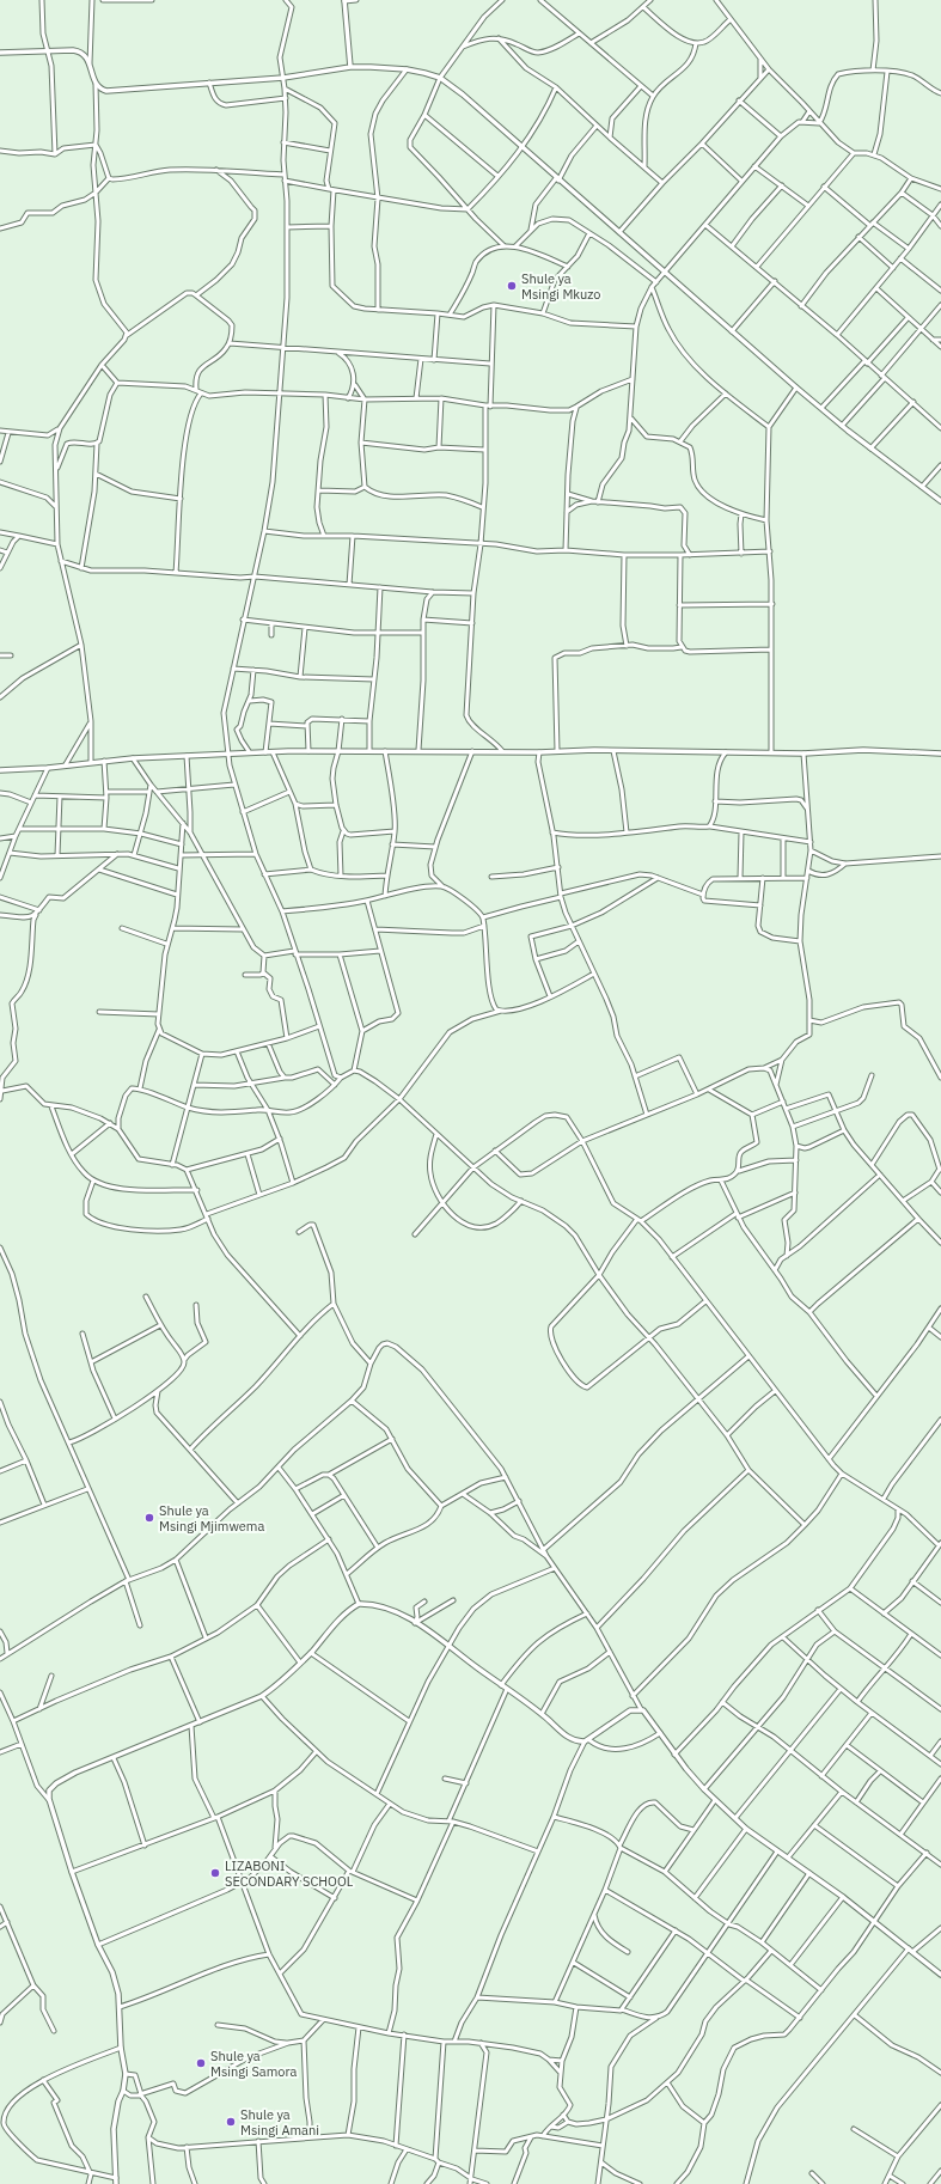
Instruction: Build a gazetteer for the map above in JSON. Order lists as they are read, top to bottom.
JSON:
{
  "places": [
    "Shule ya Msingi Mkuzo",
    "Shule ya Msingi Mjimwema",
    "LIZABONI SECONDARY SCHOOL",
    "Shule ya Msingi Samora",
    "Shule ya Msingi Amani"
  ]
}
